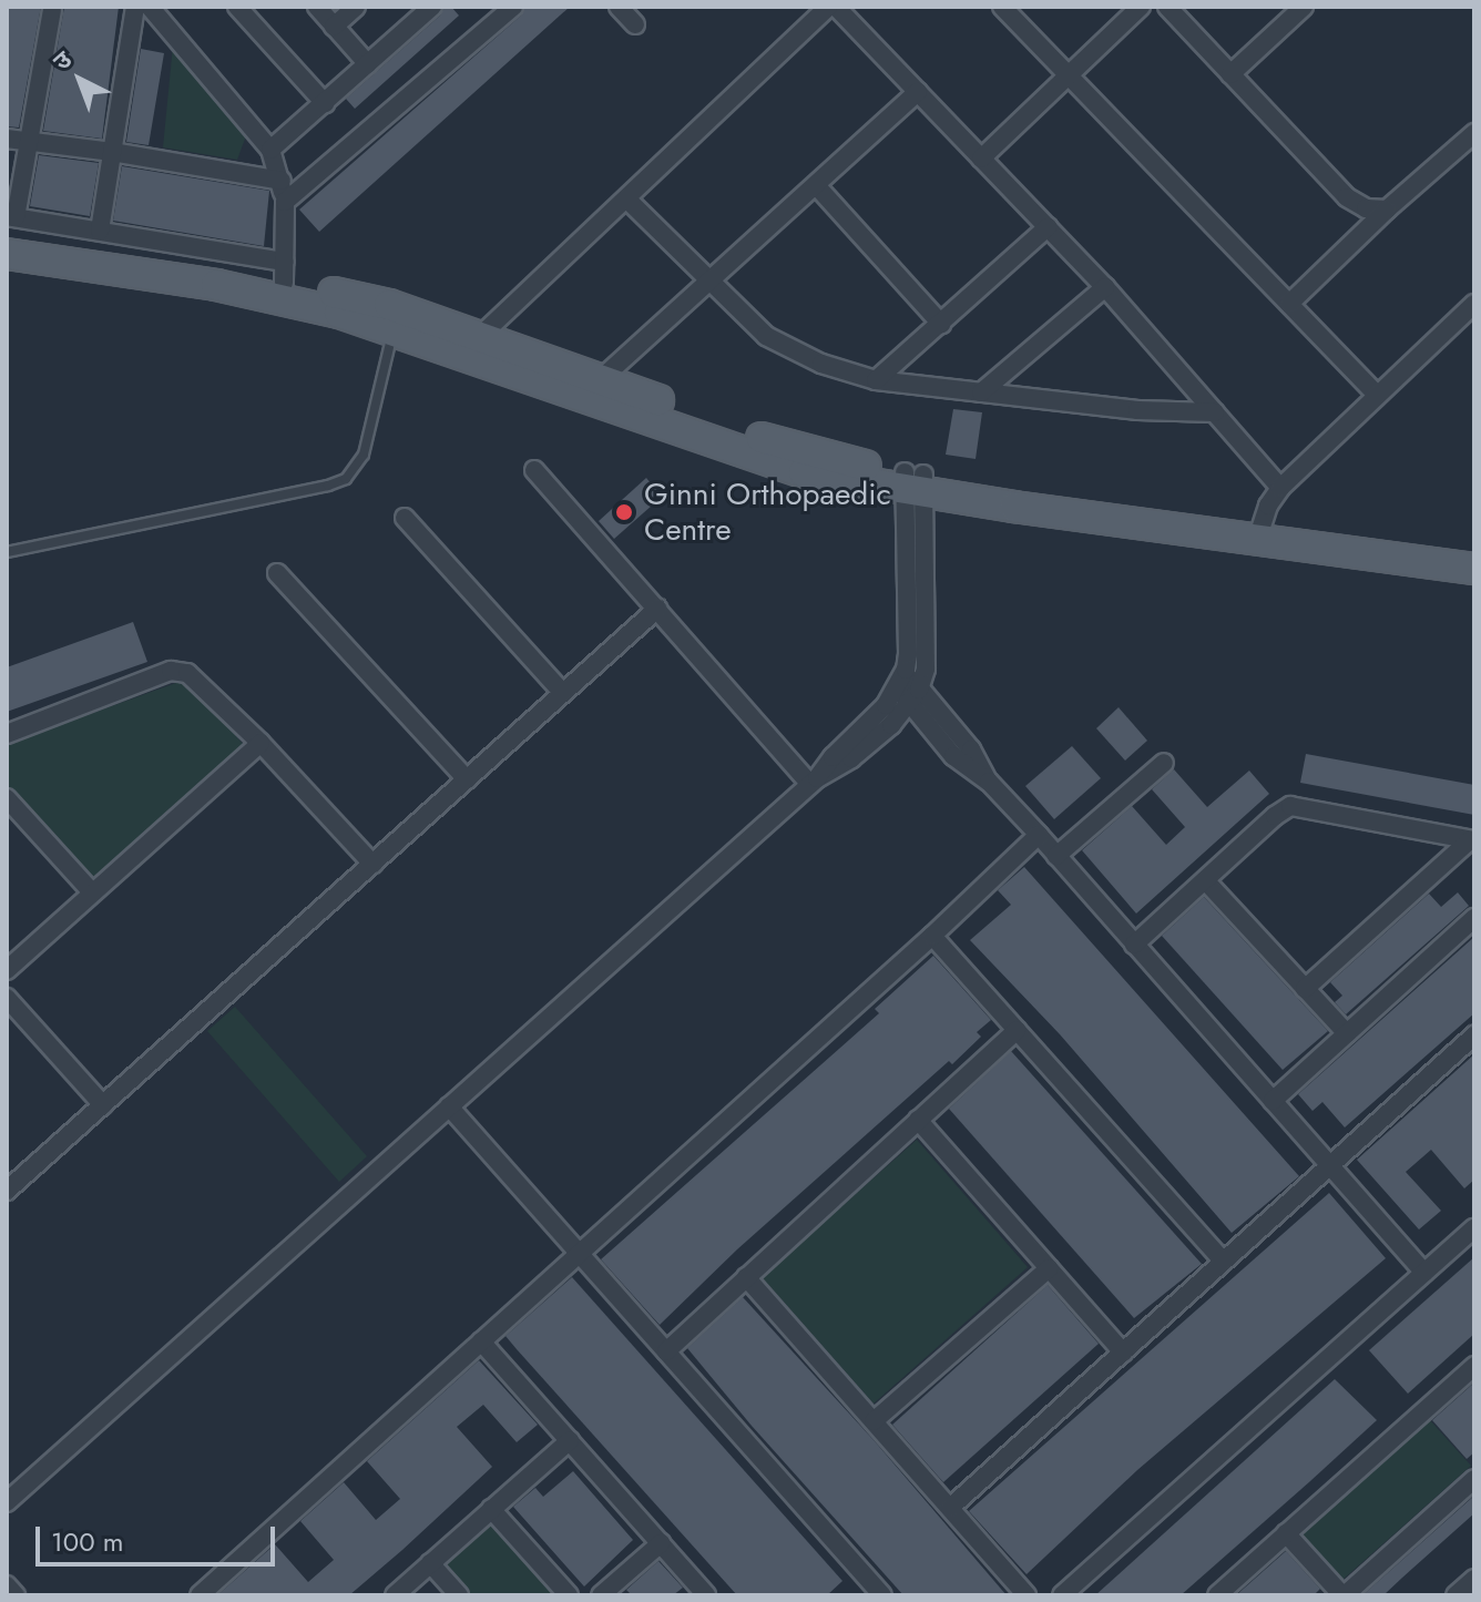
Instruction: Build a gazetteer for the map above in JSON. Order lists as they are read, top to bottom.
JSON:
{
  "places": ["Ginni Orthopaedic Centre"],
  "scale_bar": "100 m",
  "north": "top left"
}
